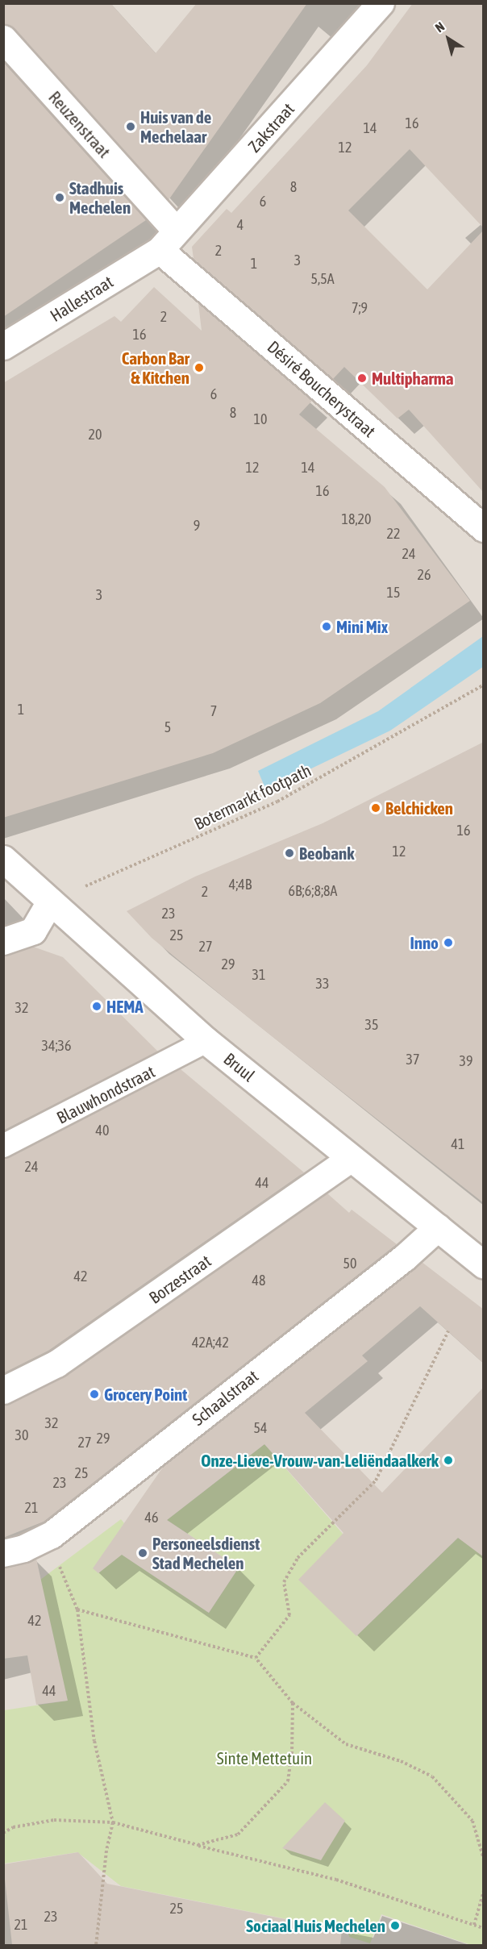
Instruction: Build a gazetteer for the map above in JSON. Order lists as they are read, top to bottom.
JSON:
{
  "streets": {
    "street": [
      "Reuzenstraat",
      "Zakstraat",
      "Hallestraat",
      "Désiré Boucherystraat",
      "Bruul",
      "Blauwhondstraat",
      "Borzestraat",
      "Schaalstraat"
    ],
    "path": ["Botermarkt footpath"]
  },
  "crossings": [
    ["Reuzenstraat", "Zakstraat"],
    ["Reuzenstraat", "Hallestraat"],
    ["Reuzenstraat", "Désiré Boucherystraat"],
    ["Zakstraat", "Hallestraat"],
    ["Zakstraat", "Désiré Boucherystraat"],
    ["Hallestraat", "Désiré Boucherystraat"],
    ["Botermarkt footpath", "Bruul"],
    ["Bruul", "Blauwhondstraat"],
    ["Bruul", "Borzestraat"],
    ["Bruul", "Schaalstraat"]
  ],
  "parks": ["Sinte Mettetuin"],
  "places": [
    "Huis van de Mechelaar",
    "Stadhuis Mechelen",
    "Carbon Bar & Kitchen",
    "Multipharma",
    "Mini Mix",
    "Belchicken",
    "Beobank",
    "Inno",
    "HEMA",
    "Grocery Point",
    "Onze-Lieve-Vrouw-van-Leliëndaalkerk",
    "Personeelsdienst Stad Mechelen",
    "Sociaal Huis Mechelen"
  ],
  "house_numbers": [
    "16",
    "14",
    "12",
    "8",
    "6",
    "4",
    "2",
    "3",
    "1",
    "5,5A",
    "7;9",
    "2",
    "16",
    "6",
    "8",
    "10",
    "20",
    "12",
    "14",
    "16",
    "18,20",
    "9",
    "22",
    "24",
    "26",
    "15",
    "3",
    "1",
    "7",
    "5",
    "16",
    "12",
    "4;4B",
    "6B;6;8;8A",
    "2",
    "23",
    "25",
    "27",
    "29",
    "31",
    "33",
    "32",
    "35",
    "34;36",
    "37",
    "39",
    "40",
    "41",
    "24",
    "44",
    "50",
    "42",
    "48",
    "42A;42",
    "32",
    "54",
    "30",
    "29",
    "27",
    "25",
    "23",
    "21",
    "46",
    "42",
    "44",
    "25",
    "23",
    "21"
  ],
  "north": "top left"
}
